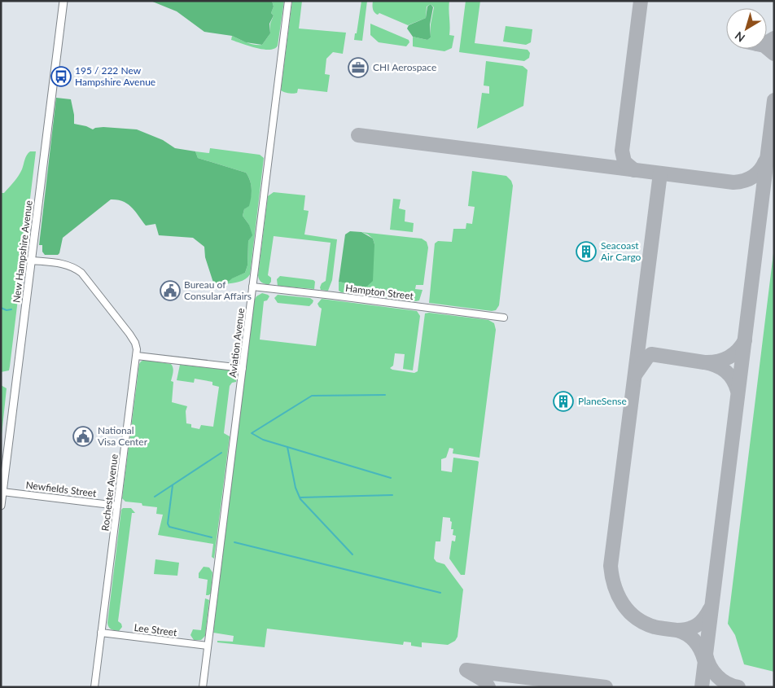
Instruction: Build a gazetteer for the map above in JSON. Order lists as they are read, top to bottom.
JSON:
{
  "streets": {
    "street": [
      "New Hampshire Avenue",
      "Hampton Street",
      "Aviation Avenue",
      "Newfields Street",
      "Rochester Avenue",
      "Lee Street"
    ]
  },
  "crossings": [
    ["New Hampshire Avenue", "Newfields Street"],
    ["New Hampshire Avenue", "Rochester Avenue"],
    ["Hampton Street", "Aviation Avenue"],
    ["Aviation Avenue", "Lee Street"],
    ["Newfields Street", "Rochester Avenue"],
    ["Rochester Avenue", "Lee Street"]
  ],
  "places": {
    "office": ["CHI Aerospace"],
    "bus stop": ["195 / 222 New Hampshire Avenue"],
    "building": ["Seacoast Air Cargo", "PlaneSense"],
    "public building": ["Bureau of Consular Affairs", "National Visa Center"]
  },
  "north": "bottom left"
}
